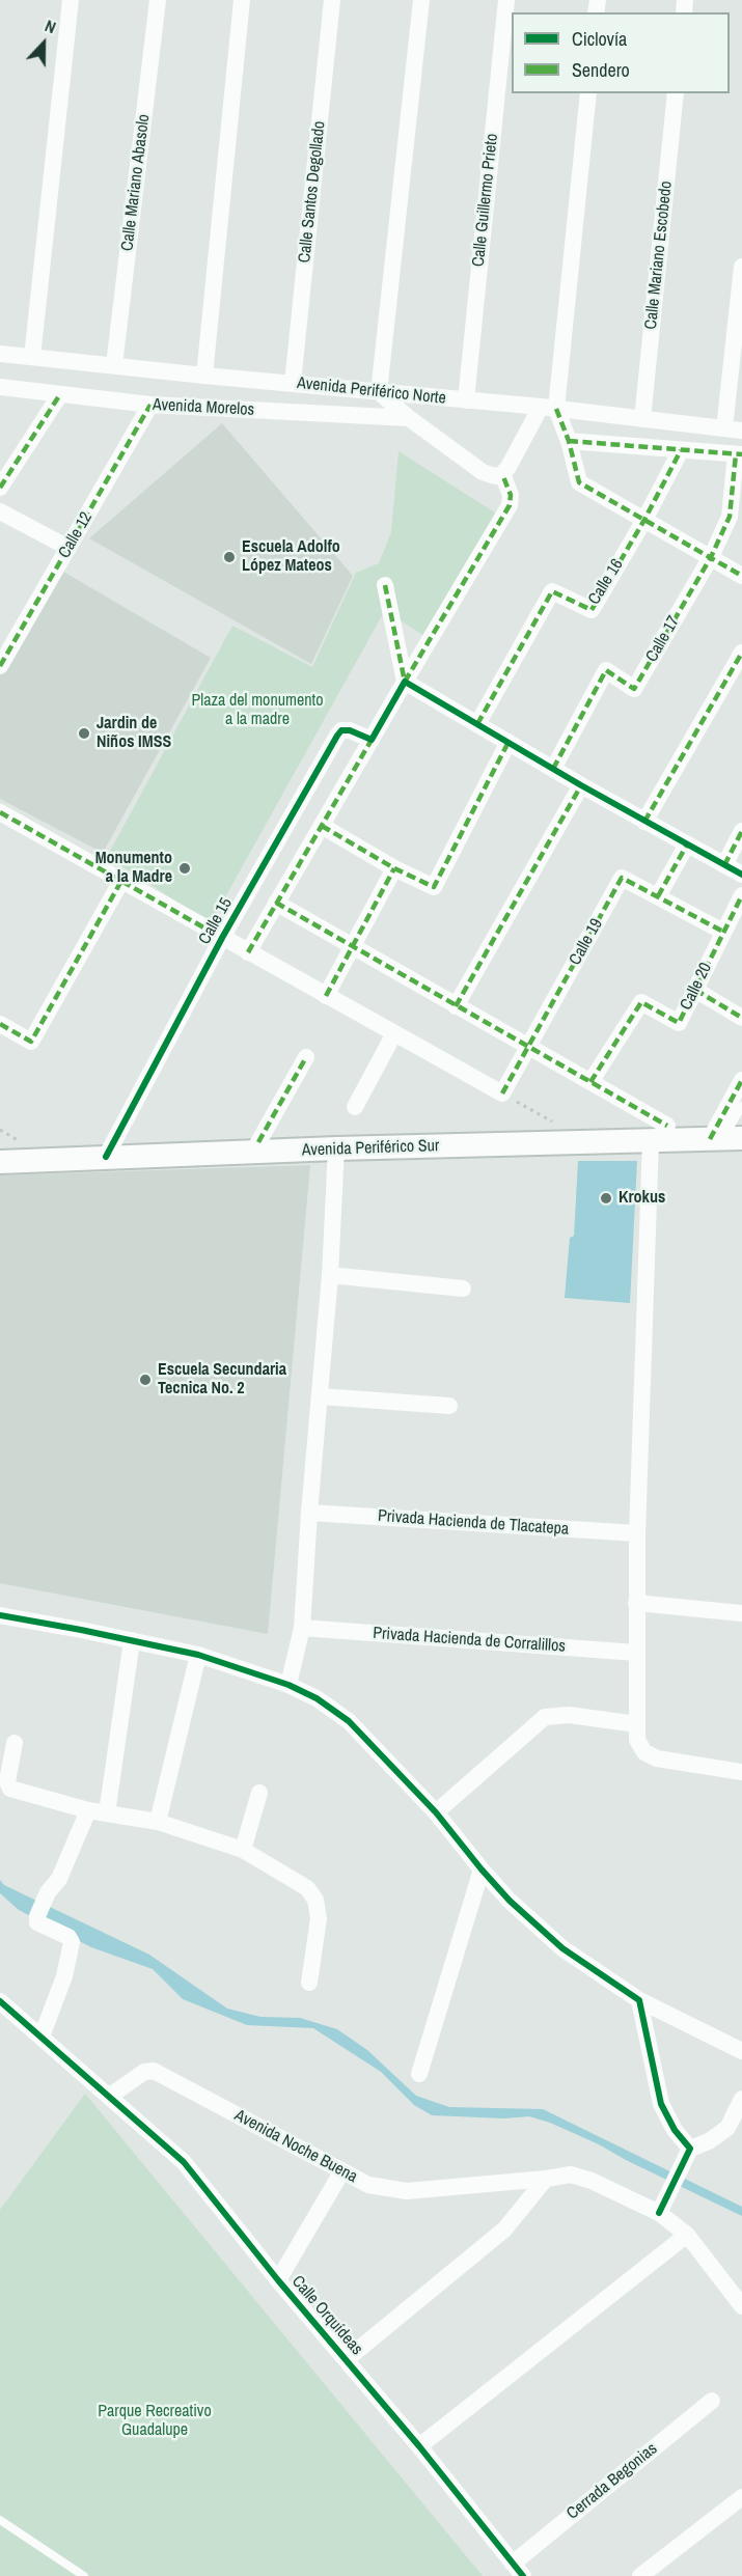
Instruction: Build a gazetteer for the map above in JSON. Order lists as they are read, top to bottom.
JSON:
{
  "streets": {
    "street": [
      "Calle Mariano Abasolo",
      "Calle Santos Degollado",
      "Calle Guillermo Prieto",
      "Calle Mariano Escobedo",
      "Avenida Periférico Norte",
      "Avenida Morelos",
      "Calle 12",
      "Calle 16",
      "Calle 17",
      "Calle 15",
      "Calle 19",
      "Calle 20",
      "Avenida Periférico Sur",
      "Privada Hacienda de Tlacatepa",
      "Privada Hacienda de Corralillos",
      "Avenida Noche Buena",
      "Calle Orquídeas",
      "Cerrada Begonias"
    ]
  },
  "crossings": [
    ["Calle Mariano Abasolo", "Avenida Periférico Norte"],
    ["Calle Santos Degollado", "Avenida Periférico Norte"],
    ["Calle Guillermo Prieto", "Avenida Periférico Norte"],
    ["Calle Mariano Escobedo", "Avenida Periférico Norte"],
    ["Avenida Morelos", "Calle 12"],
    ["Calle 15", "Avenida Periférico Sur"],
    ["Avenida Noche Buena", "Calle Orquídeas"],
    ["Calle Orquídeas", "Cerrada Begonias"]
  ],
  "parks": ["Plaza del monumento a la madre", "Parque Recreativo Guadalupe"],
  "places": [
    "Escuela Adolfo López Mateos",
    "Jardin de Niños IMSS",
    "Monumento a la Madre",
    "Krokus",
    "Escuela Secundaria Tecnica No. 2"
  ],
  "legend": ["Ciclovía", "Sendero"],
  "north": "top"
}
